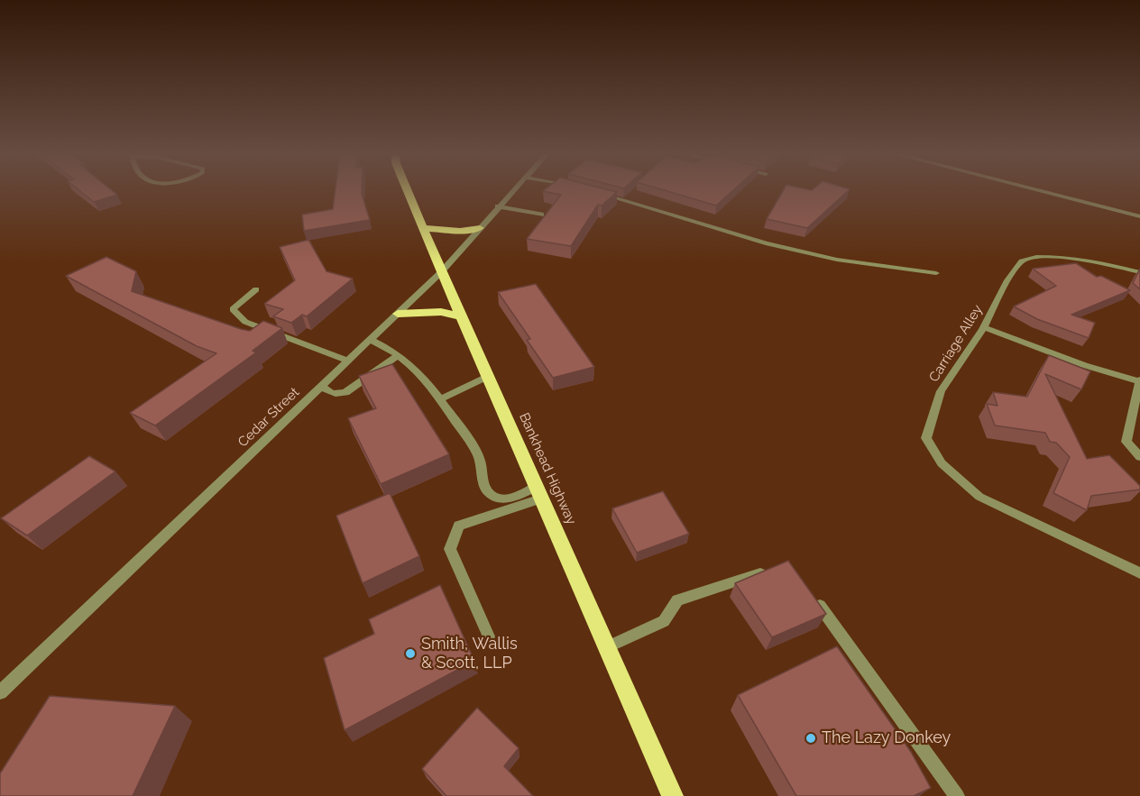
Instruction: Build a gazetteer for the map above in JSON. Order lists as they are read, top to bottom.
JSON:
{
  "streets": {
    "main road": ["Bankhead Highway"],
    "street": ["Carriage Alley", "Cedar Street"]
  },
  "crossings": [
    ["Cedar Street", "Bankhead Highway"]
  ],
  "places": ["Smith, Wallis & Scott, LLP", "The Lazy Donkey"]
}
